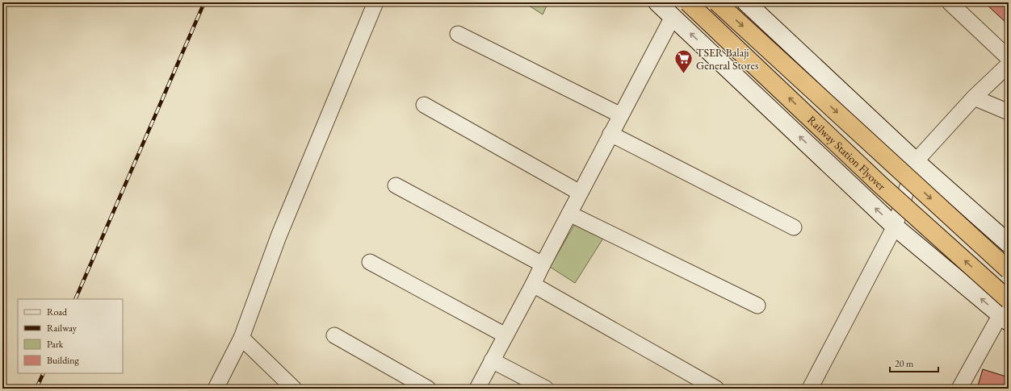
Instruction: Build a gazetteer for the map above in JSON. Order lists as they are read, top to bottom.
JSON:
{
  "streets": {
    "main road": ["Railway Station Flyover"]
  },
  "places": {
    "supermarket": ["TSER Balaji General Stores"]
  },
  "legend": [
    "Road",
    "Railway",
    "Park",
    "Building"
  ],
  "scale_bar": "20 m"
}
